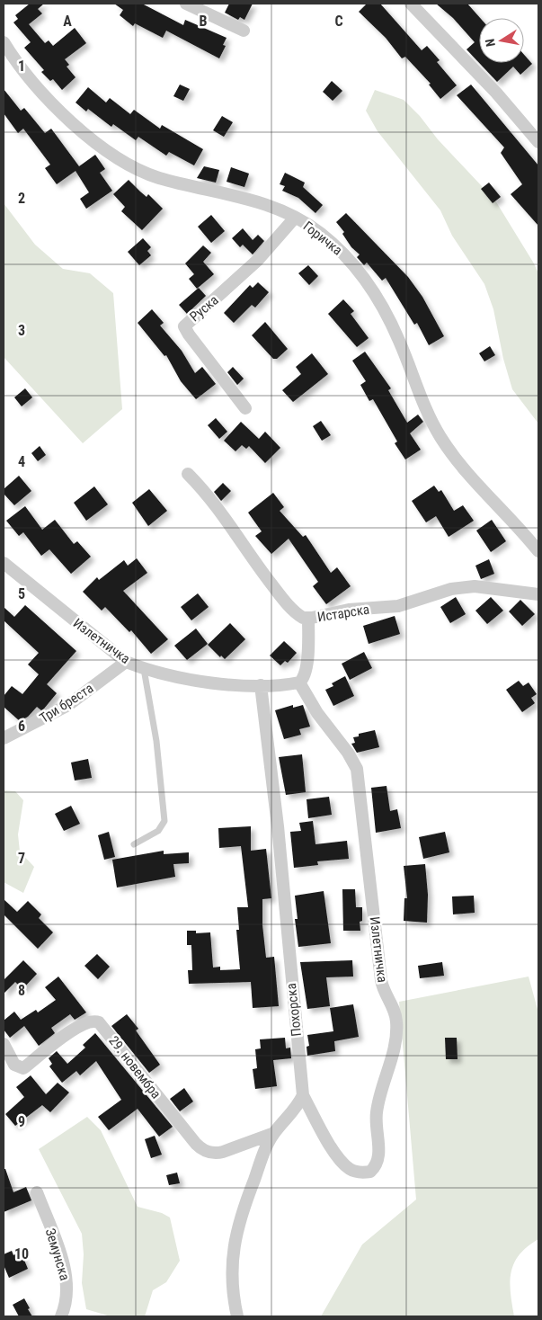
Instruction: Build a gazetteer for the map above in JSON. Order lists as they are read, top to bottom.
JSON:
{
  "streets": {
    "street": [
      "Горичка",
      "Руска",
      "Истарска",
      "Излетничка",
      "Три бреста",
      "Похорска",
      "29. новембра",
      "Земунска"
    ]
  },
  "crossings": [
    ["Горичка", "Руска"],
    ["Излетничка", "Три бреста"],
    ["Излетничка", "Похорска"]
  ],
  "north": "left",
  "grid": {
    "columns": ["A", "B", "C"],
    "rows": [
      "1",
      "2",
      "3",
      "4",
      "5",
      "6",
      "7",
      "8",
      "9",
      "10"
    ]
  }
}
